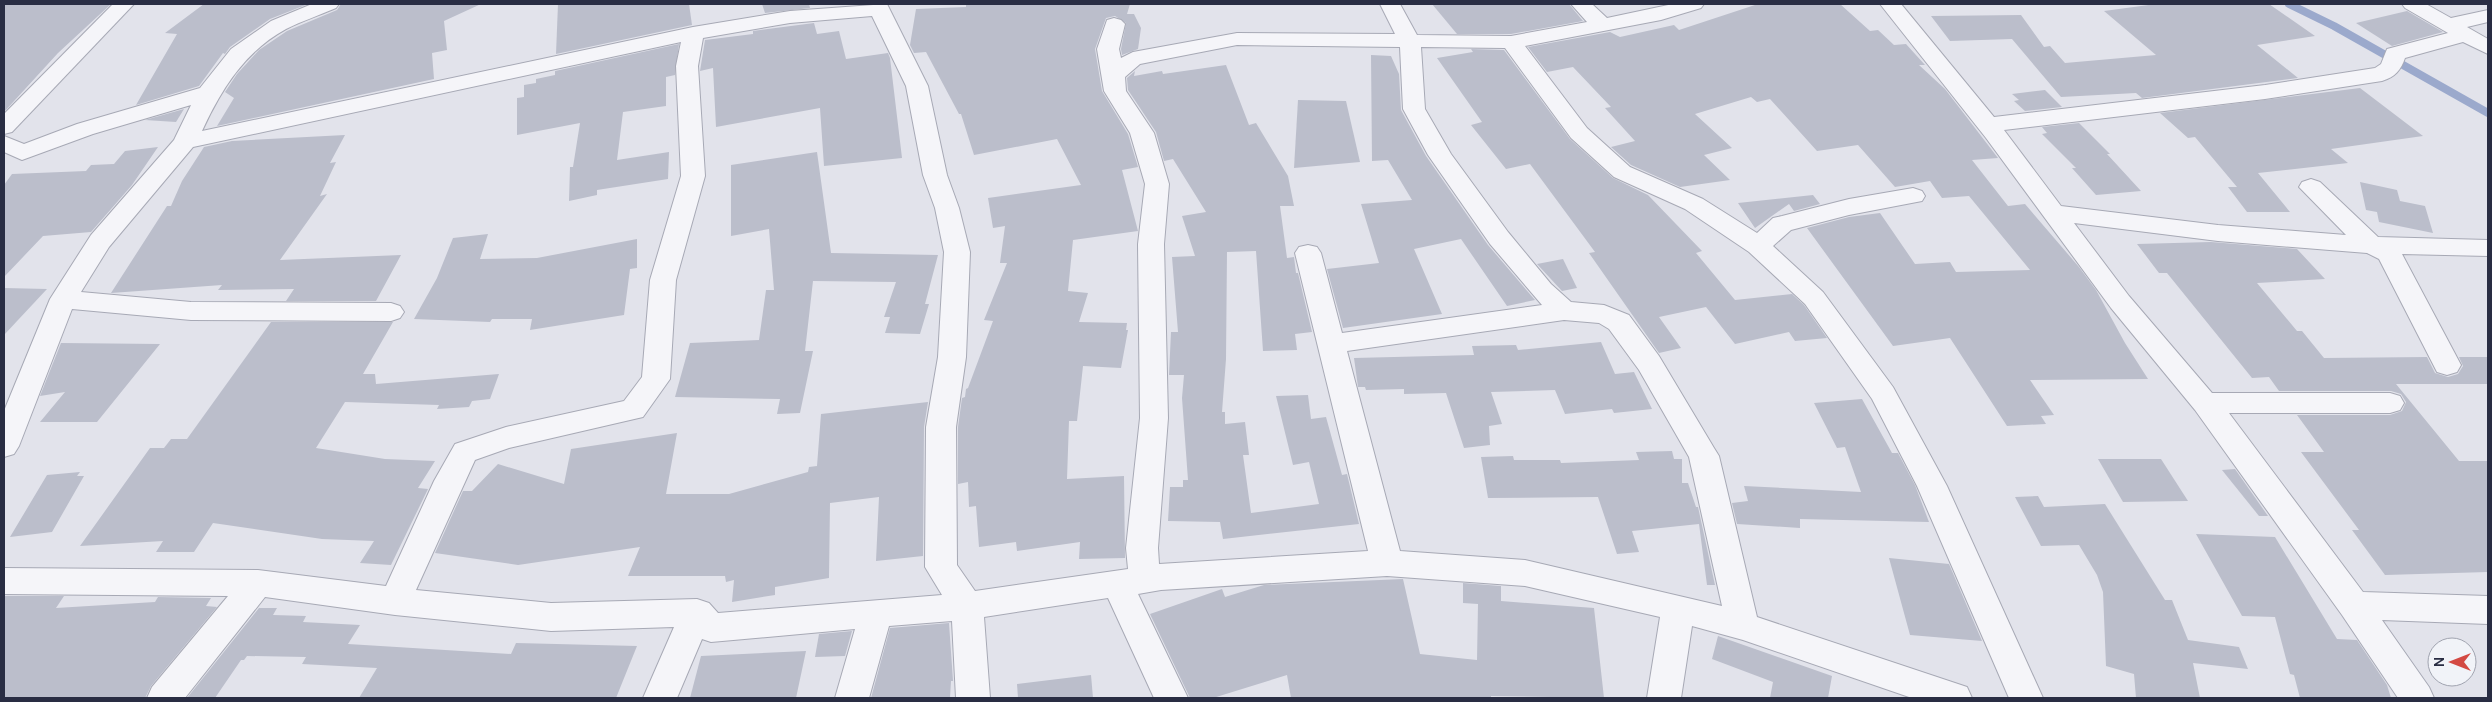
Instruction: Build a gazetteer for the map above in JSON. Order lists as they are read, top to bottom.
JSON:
{
  "north": "left"
}
